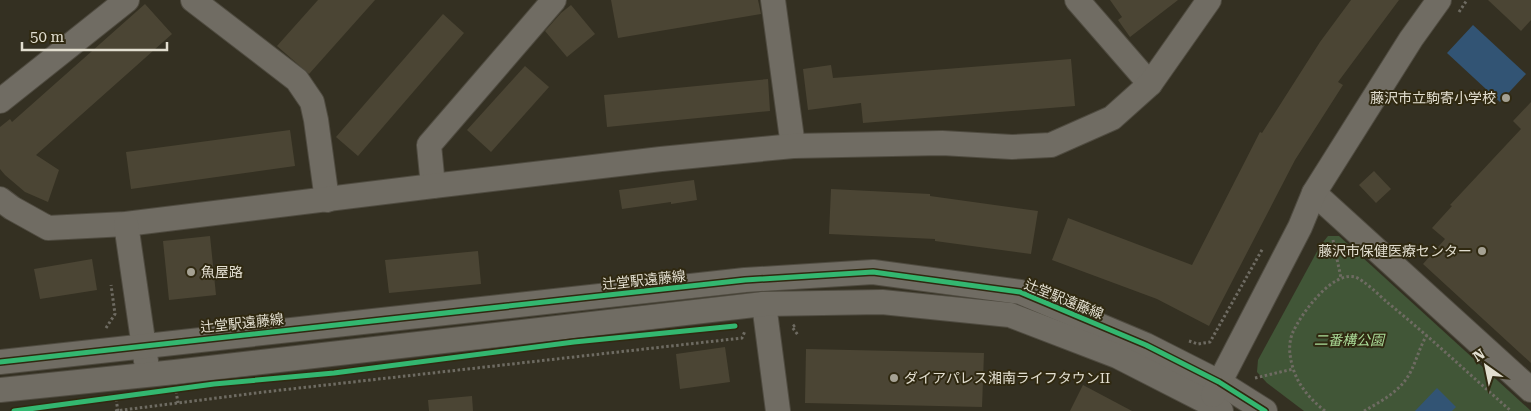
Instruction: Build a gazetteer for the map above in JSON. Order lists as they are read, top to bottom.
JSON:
{
  "streets": {
    "street": ["辻堂駅遠藤線"]
  },
  "parks": ["二番構公園"],
  "places": [
    "藤沢市立駒寄小学校",
    "藤沢市保健医療センター",
    "魚屋路",
    "ダイアパレス湘南ライフタウンII"
  ],
  "scale_bar": "50 m",
  "north": "top left"
}
